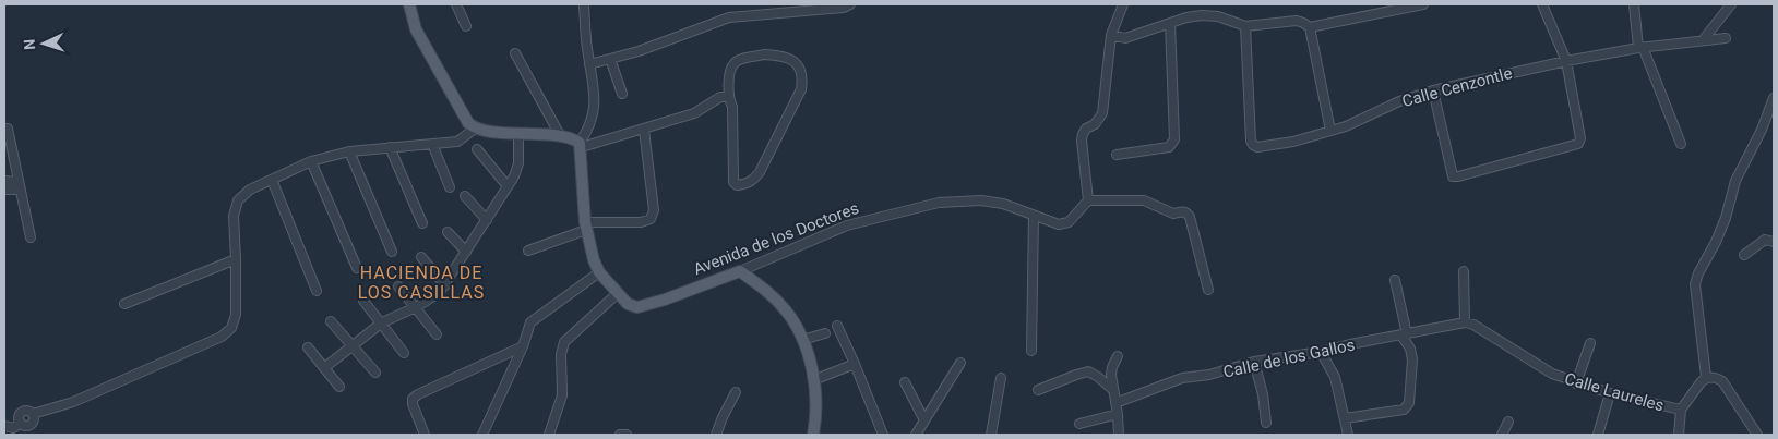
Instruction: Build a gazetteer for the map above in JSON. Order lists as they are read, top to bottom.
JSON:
{
  "streets": {
    "main road": ["Avenida de los Doctores"],
    "street": ["Calle Cenzontle", "Calle de los Gallos", "Calle Laureles"]
  },
  "crossings": [
    ["Calle de los Gallos", "Calle Laureles"]
  ],
  "districts": ["HACIENDA DE LOS CASILLAS"],
  "north": "left"
}
